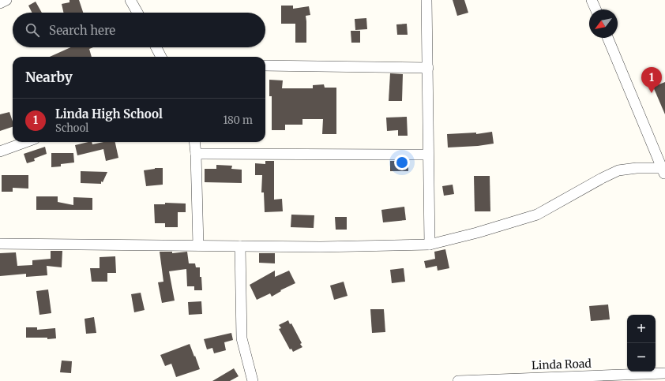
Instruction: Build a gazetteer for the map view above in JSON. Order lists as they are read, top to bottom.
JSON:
{
  "streets": {
    "street": ["Linda Road"]
  },
  "north": "bottom left",
  "page": {
    "search": "Search here",
    "heading": "Nearby",
    "pins": "1",
    "list": [
      {
        "mark": "1",
        "name": "Linda High School",
        "note": "School",
        "value": "180 m"
      }
    ],
    "map_buttons": ["+", "−"]
  }
}
